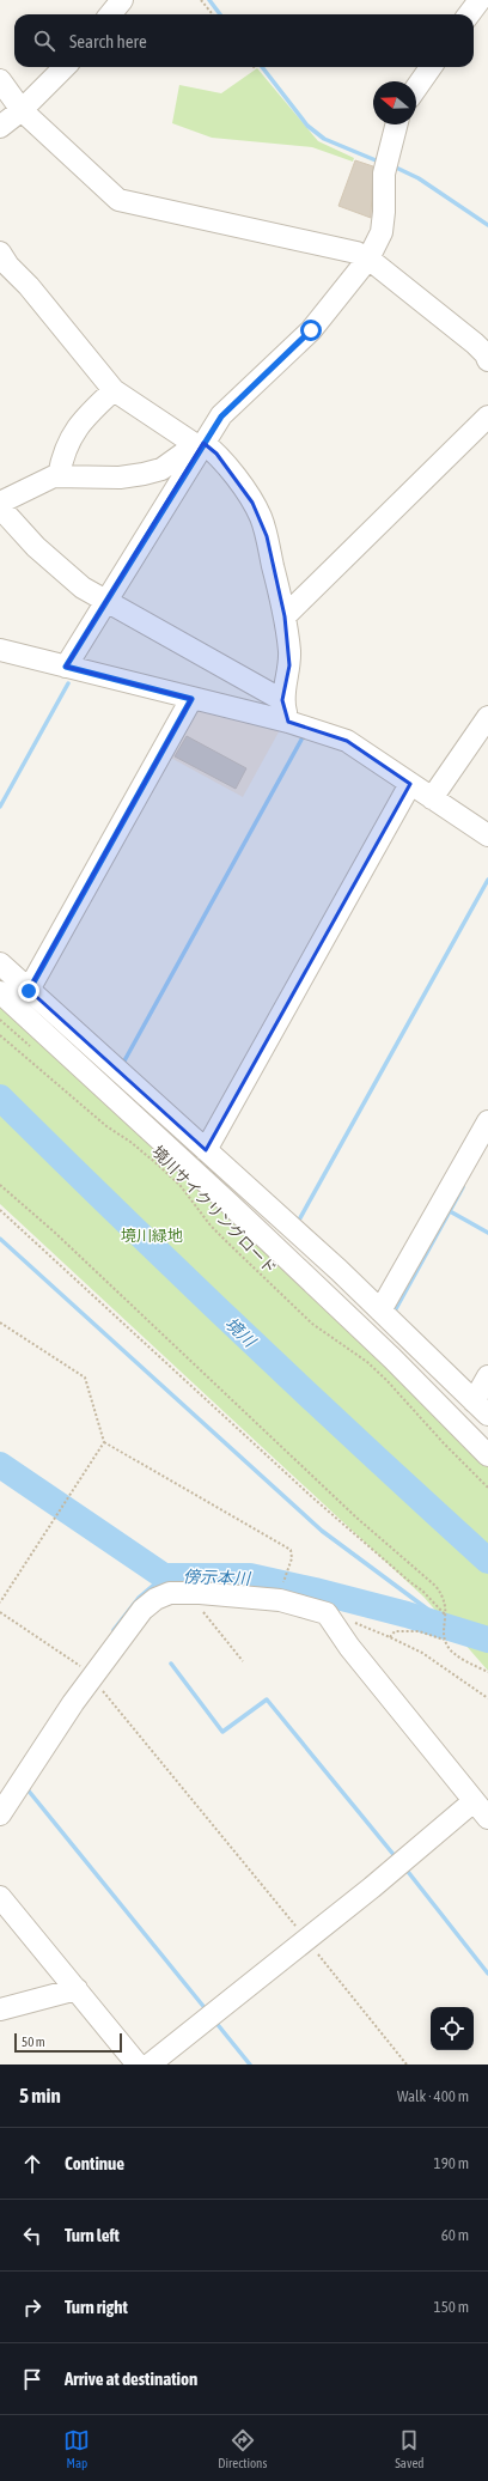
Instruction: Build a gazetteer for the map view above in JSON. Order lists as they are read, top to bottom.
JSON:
{
  "streets": {
    "path": ["境川サイクリングロード"]
  },
  "water": ["境川", "傍示本川"],
  "parks": ["境川緑地"],
  "scale_bar": "50 m",
  "north": "left",
  "page": {
    "search": "Search here",
    "scale": "50 m",
    "heading": ["5 min", "Walk · 400 m"],
    "list": [
      ["Continue", "190 m"],
      ["Turn left", "60 m"],
      ["Turn right", "150 m"],
      "Arrive at destination"
    ],
    "nav": ["Map", "Directions", "Saved"]
  }
}
